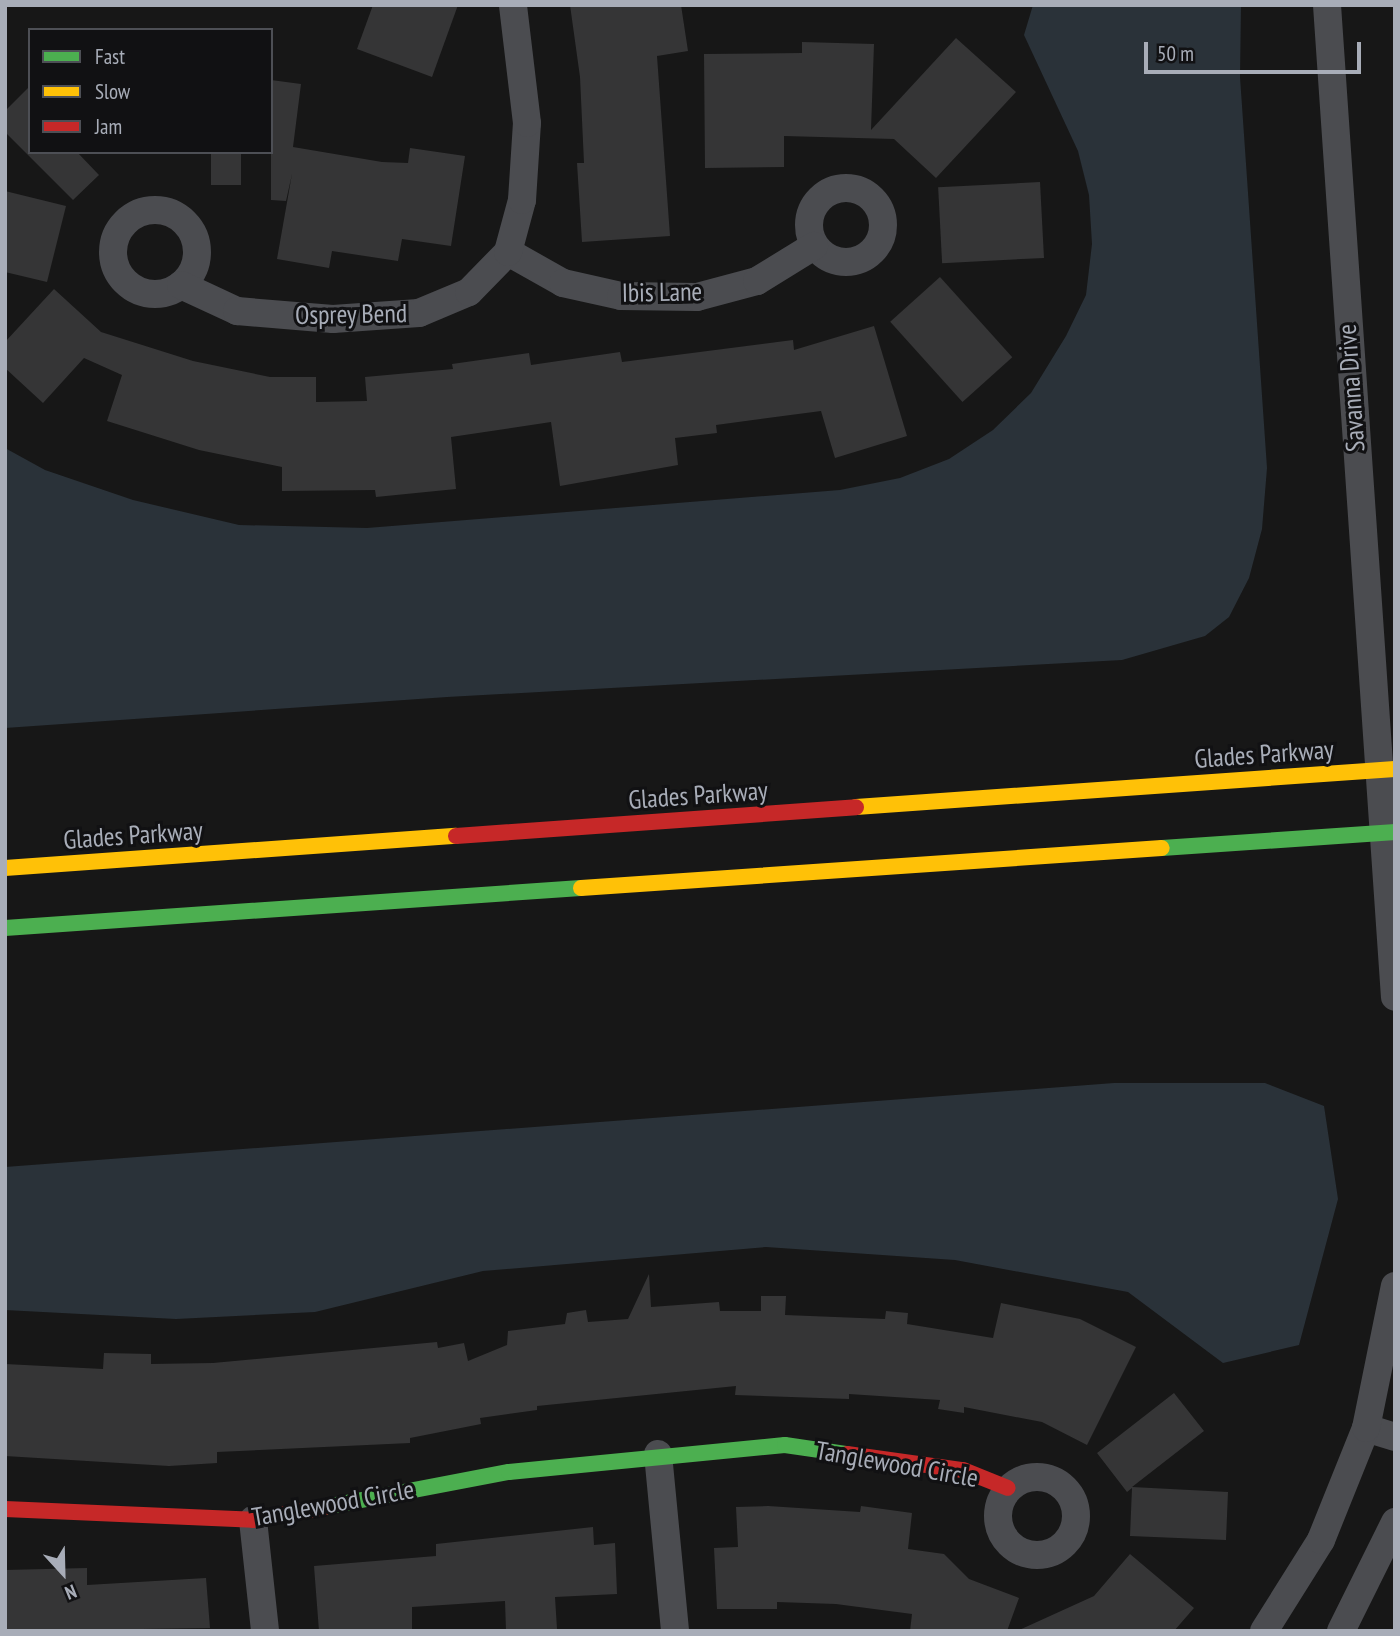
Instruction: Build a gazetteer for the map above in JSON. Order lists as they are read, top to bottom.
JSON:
{
  "streets": {
    "main road": ["Glades Parkway", "Tanglewood Circle"],
    "street": ["Ibis Lane", "Osprey Bend", "Savanna Drive"]
  },
  "crossings": [
    ["Ibis Lane", "Osprey Bend"],
    ["Savanna Drive", "Glades Parkway"]
  ],
  "legend": ["Fast", "Slow", "Jam"],
  "scale_bar": "50 m",
  "north": "bottom"
}
